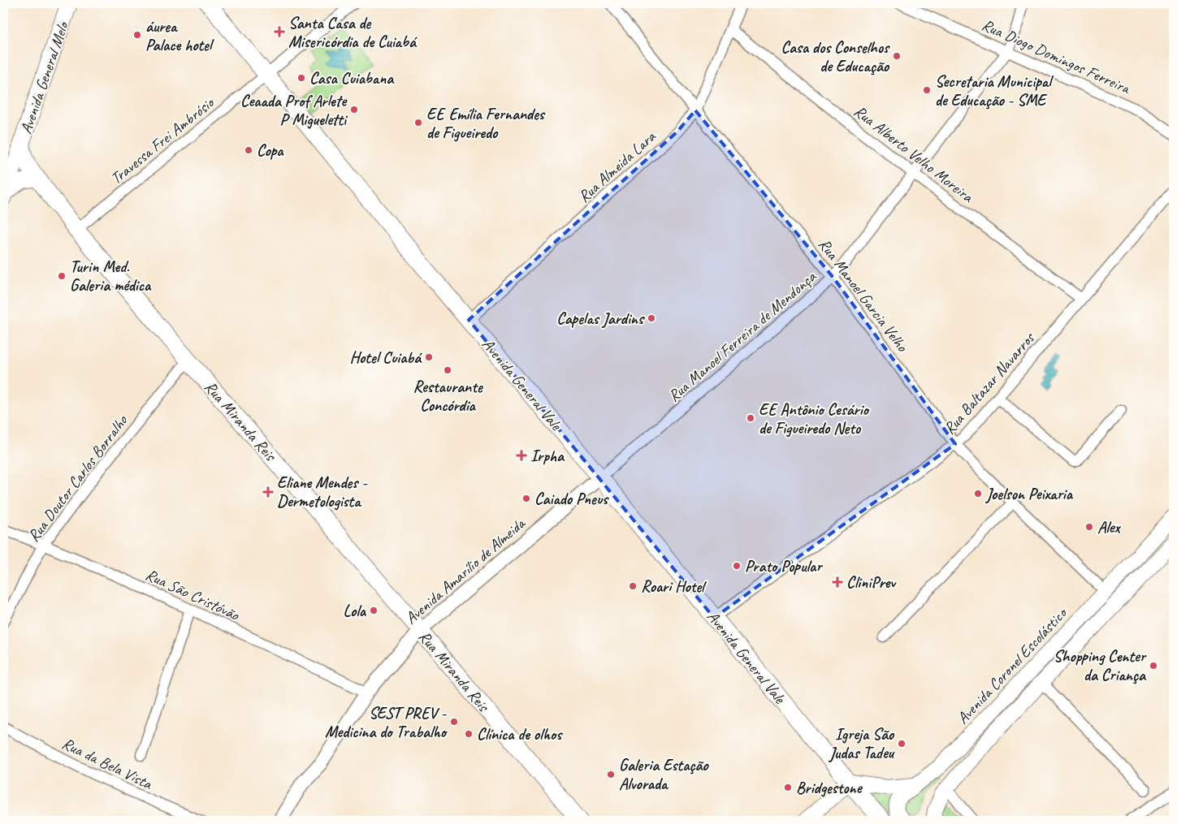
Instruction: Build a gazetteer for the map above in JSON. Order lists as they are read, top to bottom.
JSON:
{
  "streets": {
    "main road": [
      "Avenida General Melo",
      "Avenida General Vale",
      "Rua Miranda Reis",
      "Avenida Coronel Escolástico"
    ],
    "street": [
      "Rua Diogo Domingos Ferreira",
      "Travessa Frei Ambrósio",
      "Rua Alberto Velho Moreira",
      "Rua Almeida Lara",
      "Rua Manoel Garcia Velho",
      "Rua Manoel Ferreira de Mendonça",
      "Rua Baltazar Navarros",
      "Rua Doutor Carlos Borralho",
      "Avenida Amarílio de Almeida",
      "Rua São Cristóvão",
      "Rua da Bela Vista"
    ]
  },
  "crossings": [
    ["Rua Diogo Domingos Ferreira", "Rua Manoel Ferreira de Mendonça"],
    ["Avenida General Melo", "Rua Miranda Reis"],
    ["Travessa Frei Ambrósio", "Avenida General Vale"],
    ["Travessa Frei Ambrósio", "Rua Miranda Reis"],
    ["Rua Alberto Velho Moreira", "Rua Almeida Lara"],
    ["Rua Alberto Velho Moreira", "Rua Manoel Ferreira de Mendonça"],
    ["Rua Alberto Velho Moreira", "Rua Baltazar Navarros"],
    ["Rua Almeida Lara", "Rua Manoel Garcia Velho"],
    ["Rua Almeida Lara", "Avenida General Vale"],
    ["Rua Manoel Garcia Velho", "Rua Manoel Ferreira de Mendonça"],
    ["Rua Manoel Garcia Velho", "Rua Baltazar Navarros"],
    ["Rua Manoel Garcia Velho", "Avenida Coronel Escolástico"],
    ["Rua Manoel Ferreira de Mendonça", "Avenida General Vale"],
    ["Rua Manoel Ferreira de Mendonça", "Avenida Amarílio de Almeida"],
    ["Rua Baltazar Navarros", "Avenida General Vale"],
    ["Avenida General Vale", "Avenida Amarílio de Almeida"],
    ["Rua Miranda Reis", "Rua Doutor Carlos Borralho"],
    ["Rua Miranda Reis", "Avenida Amarílio de Almeida"],
    ["Rua Doutor Carlos Borralho", "Rua São Cristóvão"],
    ["Avenida Amarílio de Almeida", "Rua São Cristóvão"]
  ],
  "places": {
    "health": [
      "Santa Casa de Misericórdia de Cuiabá",
      "Irpha",
      "Eliane Mendes - Dermetologista",
      "CliniPrev"
    ],
    "other": [
      "áurea Palace hotel",
      "Casa dos Conselhos de Educação",
      "Casa Cuiabana",
      "Secretaria Municipal de Educação - SME",
      "Ceaada Prof Arlete P Migueletti",
      "EE Emília Fernandes de Figueiredo",
      "Copa",
      "Turin Med. Galeria médica",
      "Capelas Jardins",
      "Hotel Cuiabá",
      "Restaurante Concórdia",
      "EE Antônio Cesário de Figueiredo Neto",
      "Joelson Peixaria",
      "Caiado Pneus",
      "Alex",
      "Prato Popular",
      "Roari Hotel",
      "Lola",
      "Shopping Center da Criança",
      "SEST PREV - Medicina do Trabalho",
      "Clínica de olhos",
      "Igreja São Judas Tadeu",
      "Galeria Estação Alvorada",
      "Bridgestone"
    ]
  }
}
